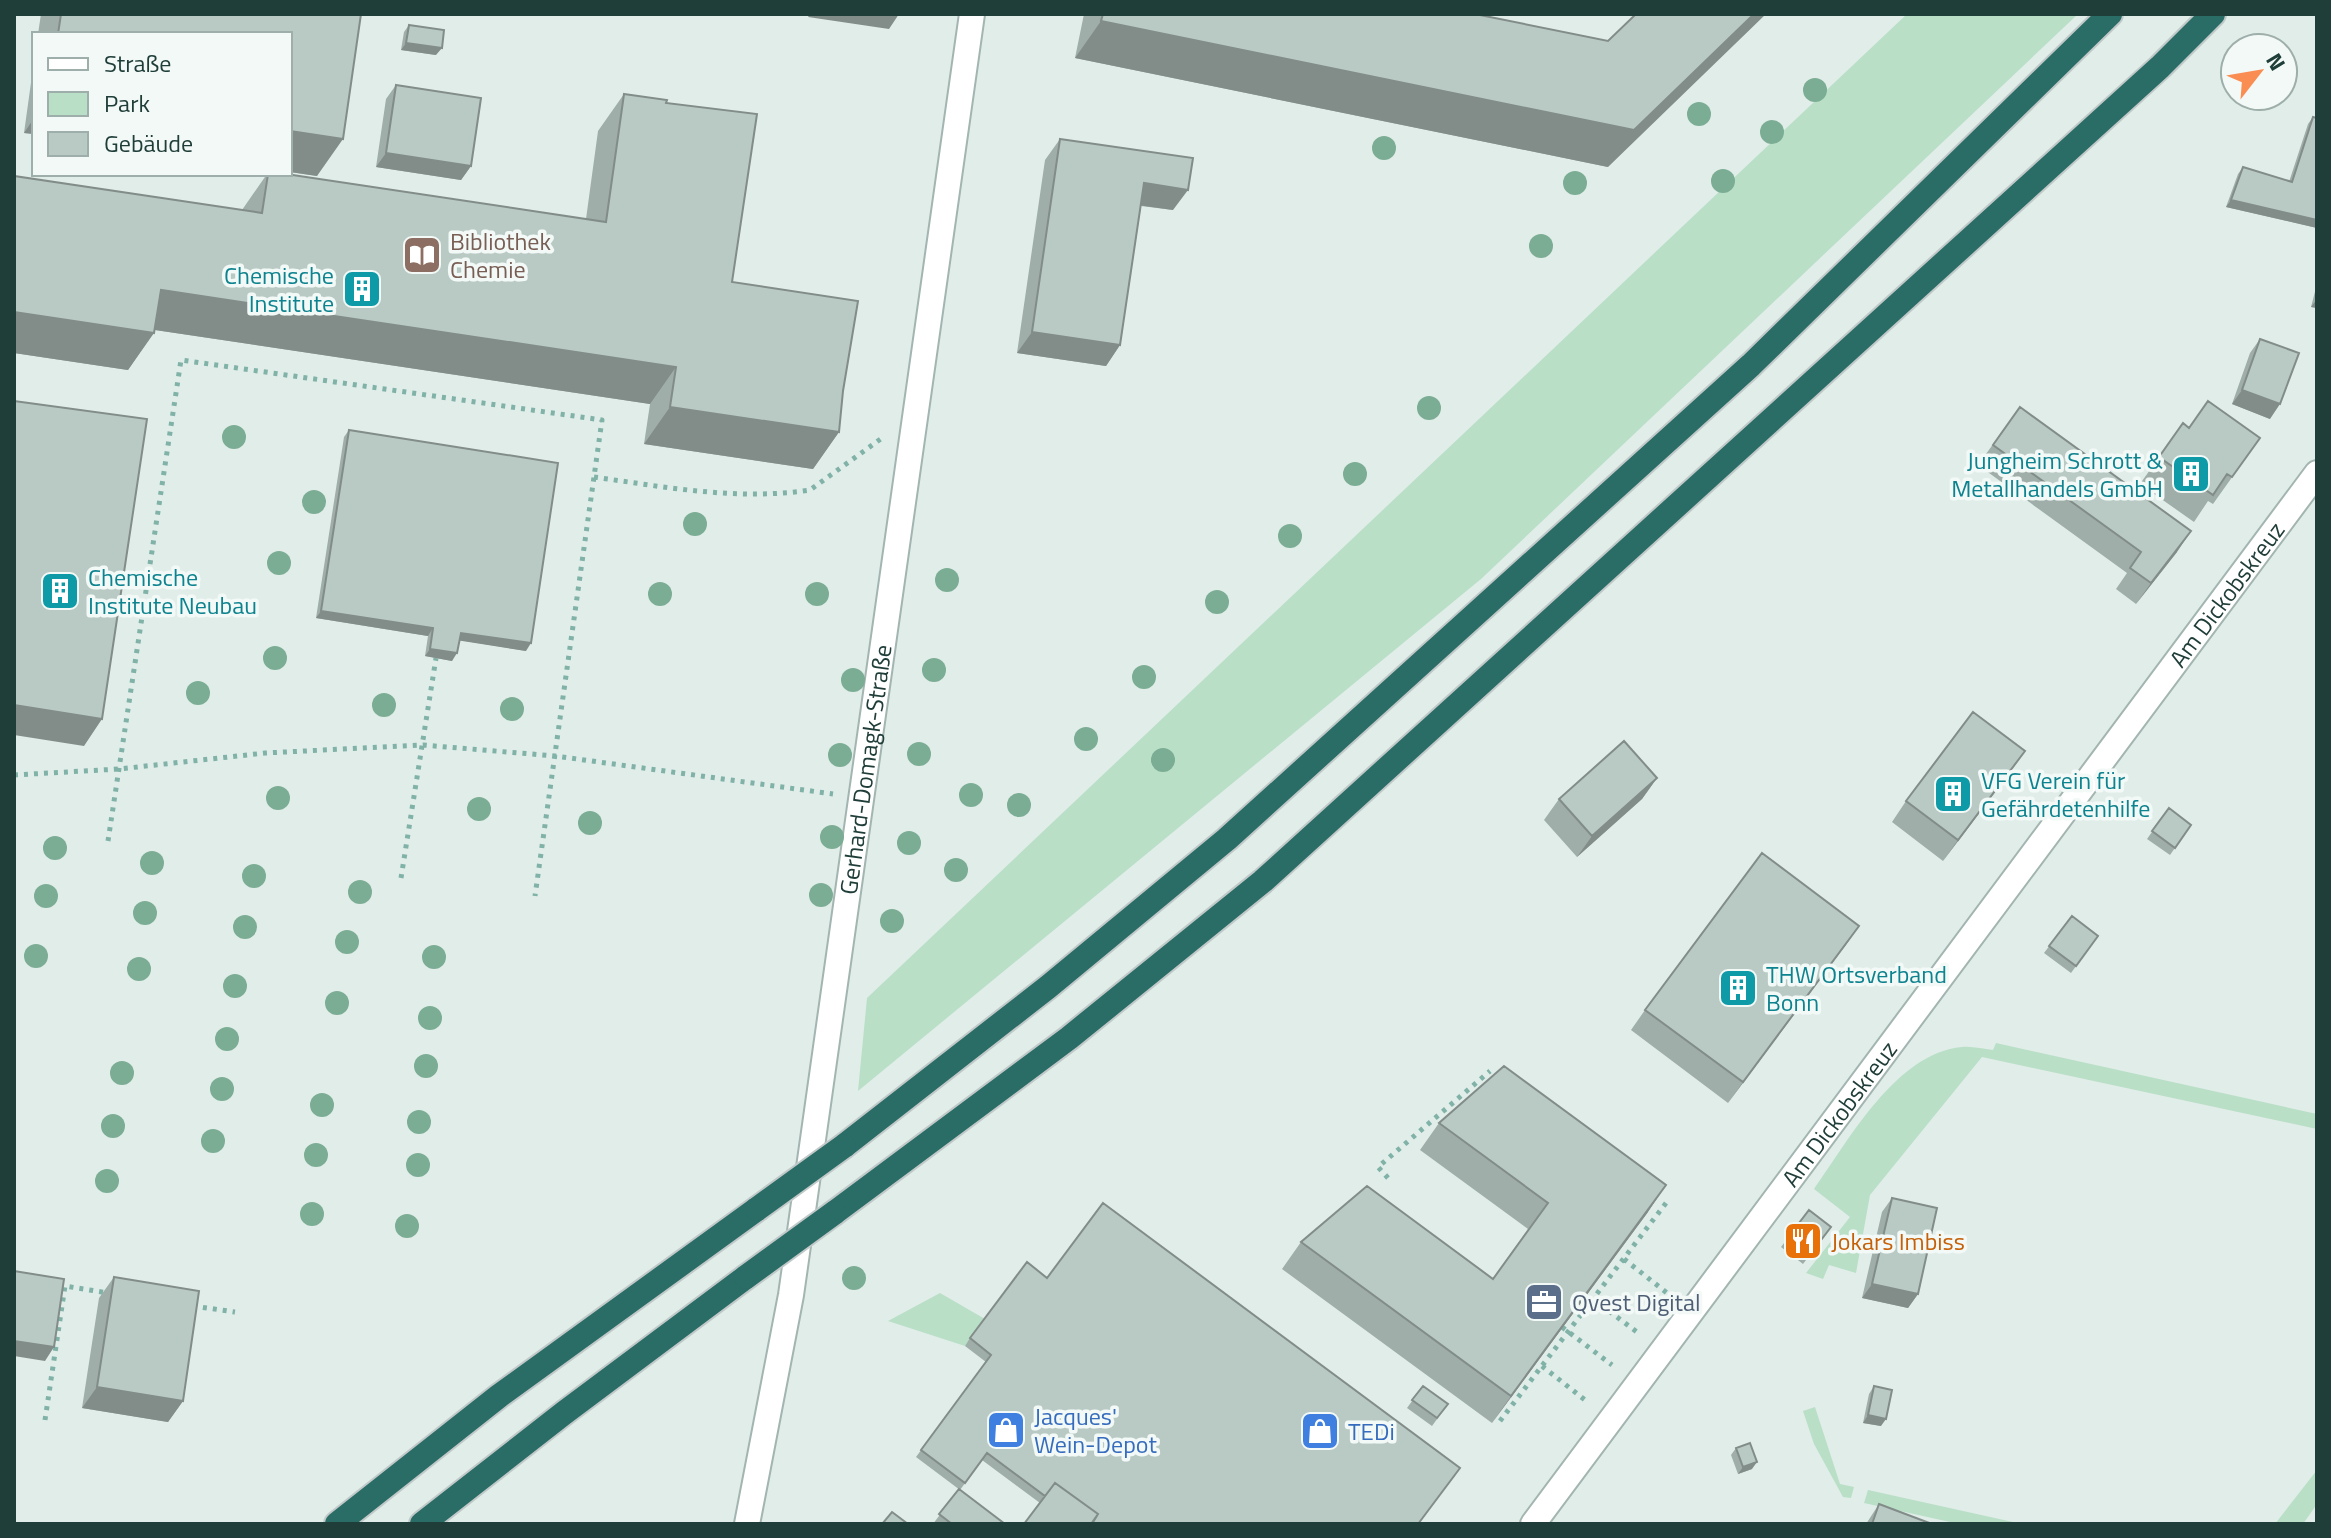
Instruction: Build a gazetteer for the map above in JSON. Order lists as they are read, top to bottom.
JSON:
{
  "streets": {
    "street": ["Am Dickobskreuz", "Gerhard-Domagk-Straße"]
  },
  "places": {
    "library": ["Bibliothek Chemie"],
    "building": [
      "Chemische Institute",
      "Jungheim Schrott & Metallhandels GmbH",
      "Chemische Institute Neubau",
      "VFG Verein für Gefährdetenhilfe",
      "THW Ortsverband Bonn"
    ],
    "restaurant": ["Jokars Imbiss"],
    "office": ["Qvest Digital"],
    "shop": ["Jacques' Wein-Depot", "TEDi"]
  },
  "legend": ["Straße", "Park", "Gebäude"],
  "north": "top right"
}
